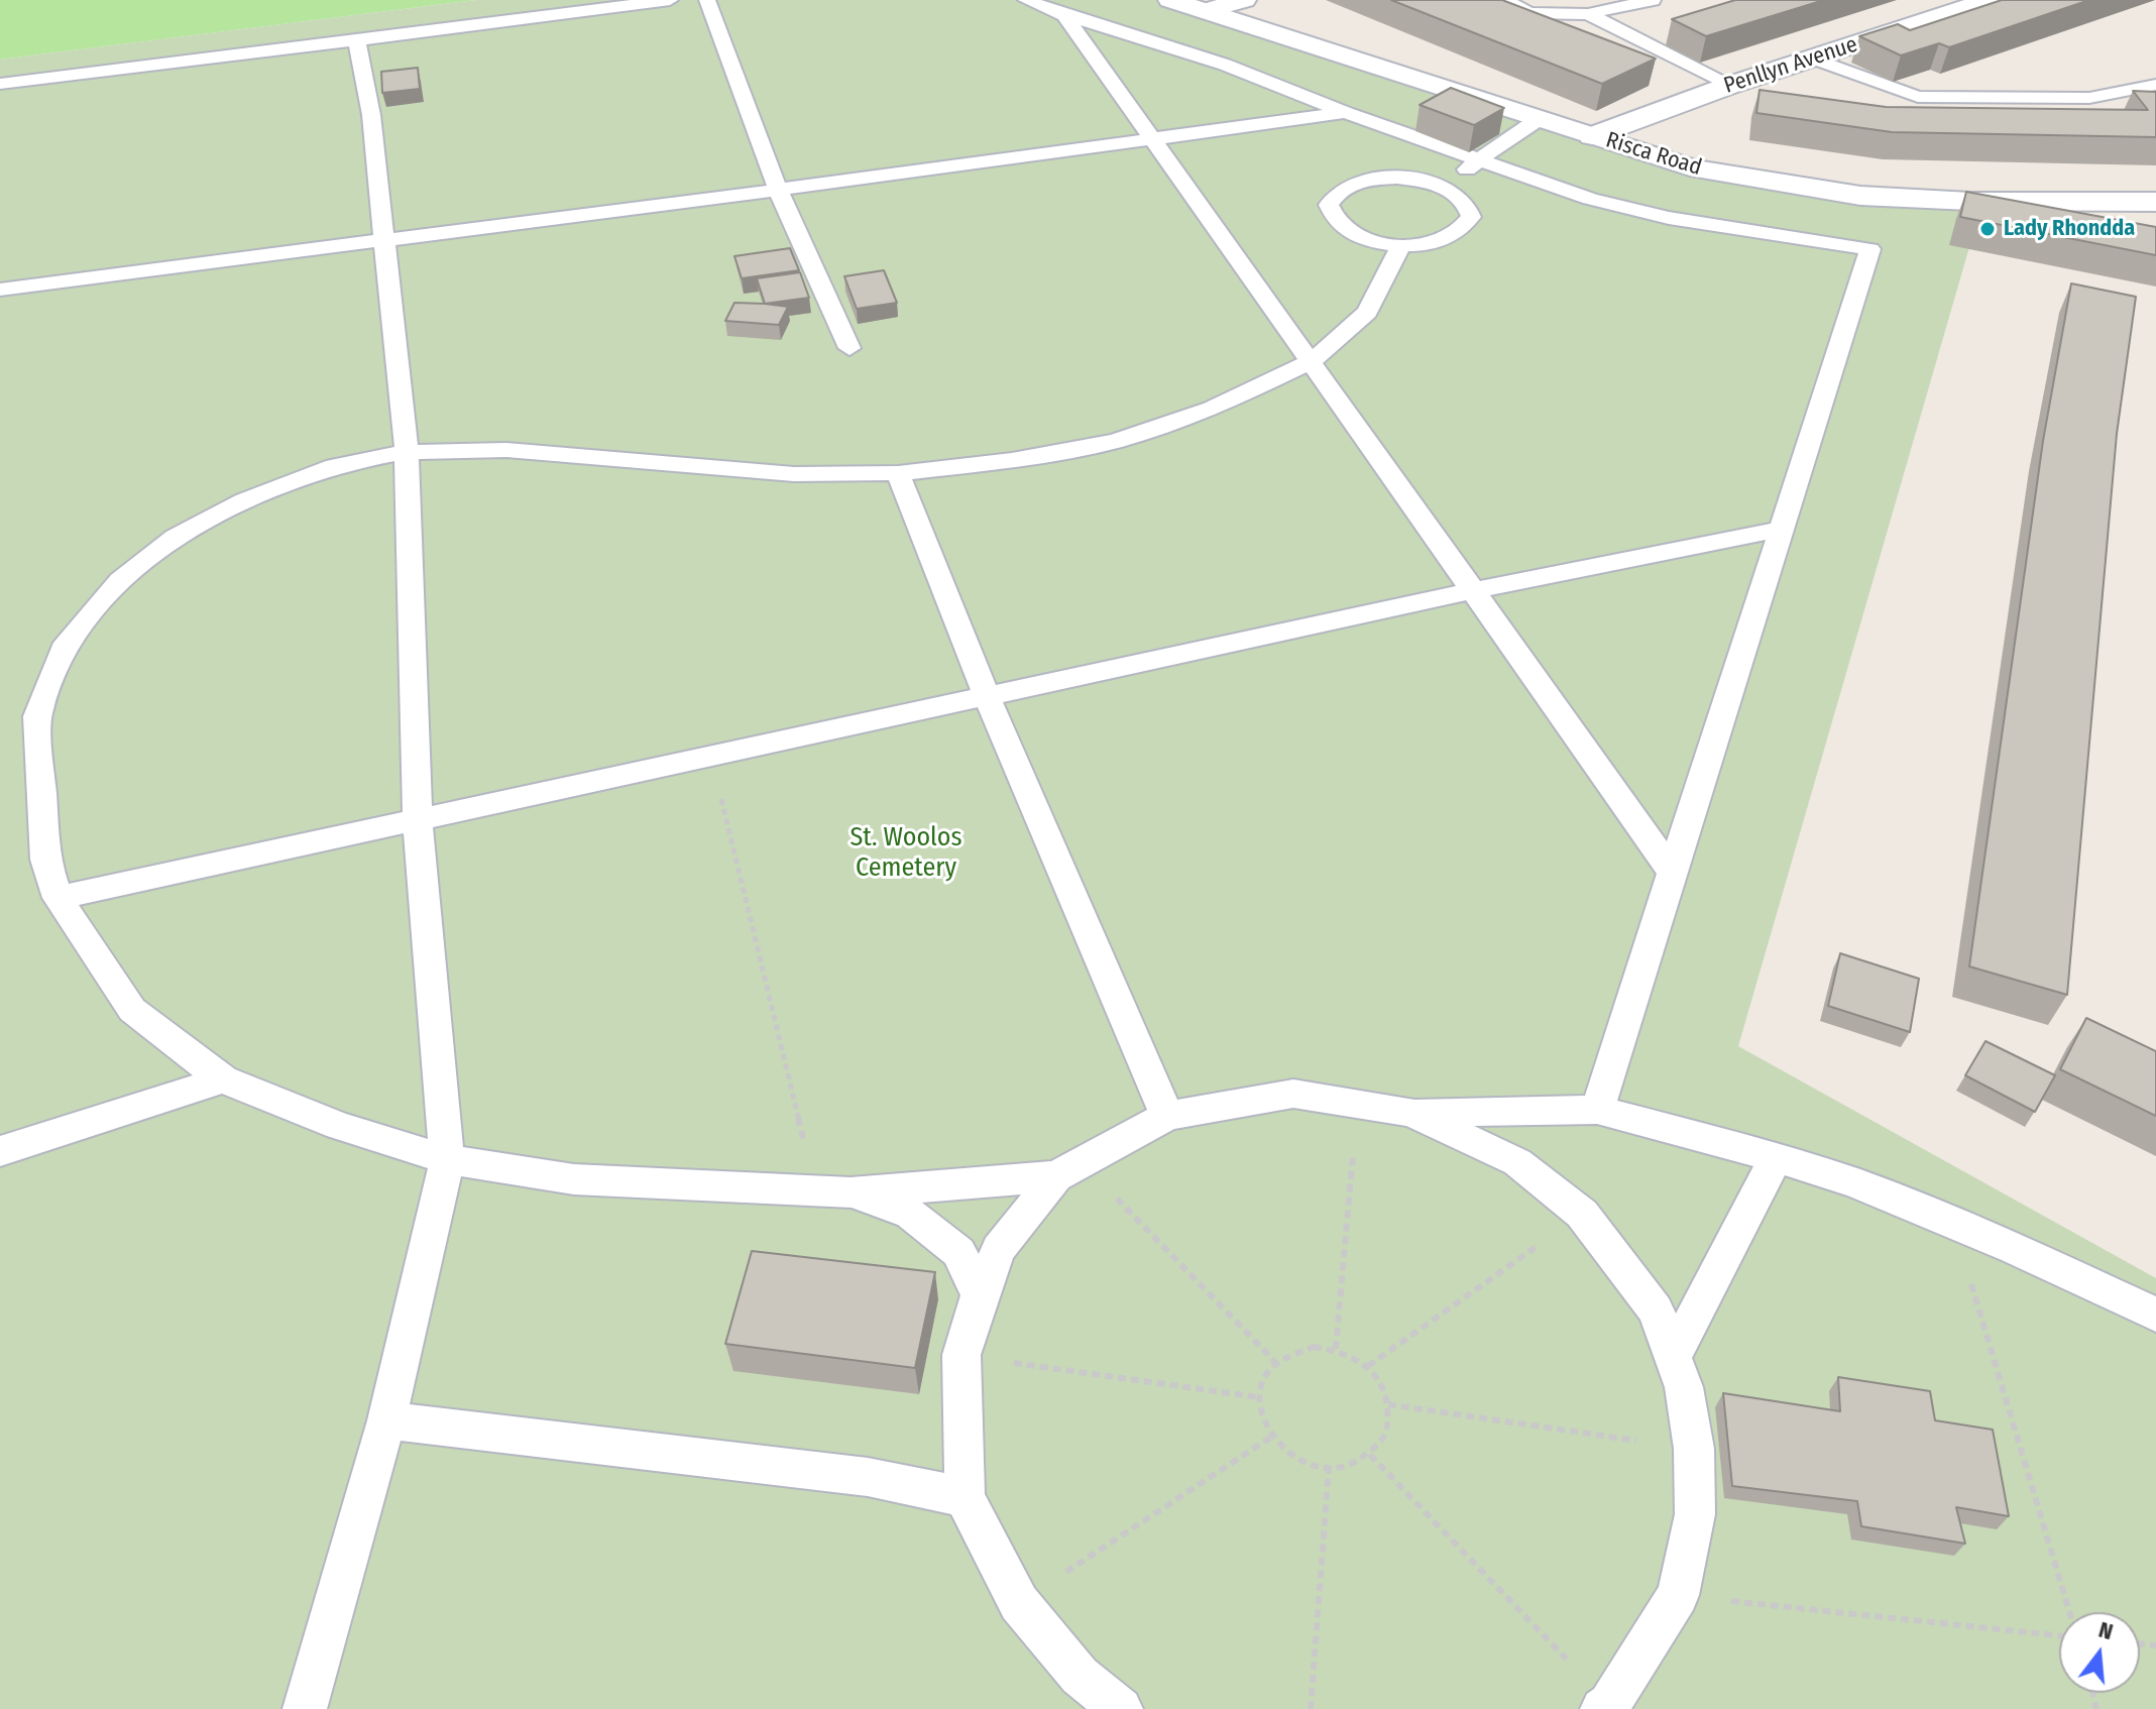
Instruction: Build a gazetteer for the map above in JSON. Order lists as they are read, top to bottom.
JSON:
{
  "streets": {
    "main road": ["Penllyn Avenue", "Risca Road"]
  },
  "crossings": [
    ["Penllyn Avenue", "Risca Road"]
  ],
  "parks": ["St. Woolos Cemetery"],
  "places": ["Lady Rhondda"],
  "north": "top"
}
